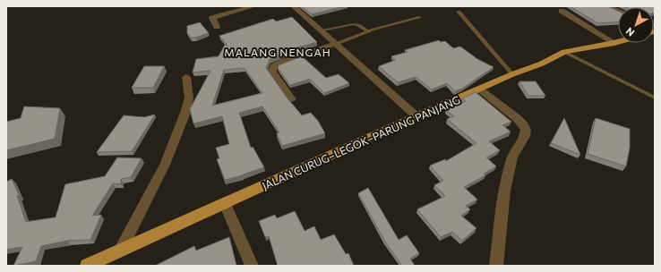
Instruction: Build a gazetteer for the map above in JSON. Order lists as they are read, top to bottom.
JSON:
{
  "streets": {
    "main road": ["JALAN CURUG–LEGOK–PARUNG PANJANG"]
  },
  "districts": ["MALANG NENGAH"],
  "north": "bottom left"
}
